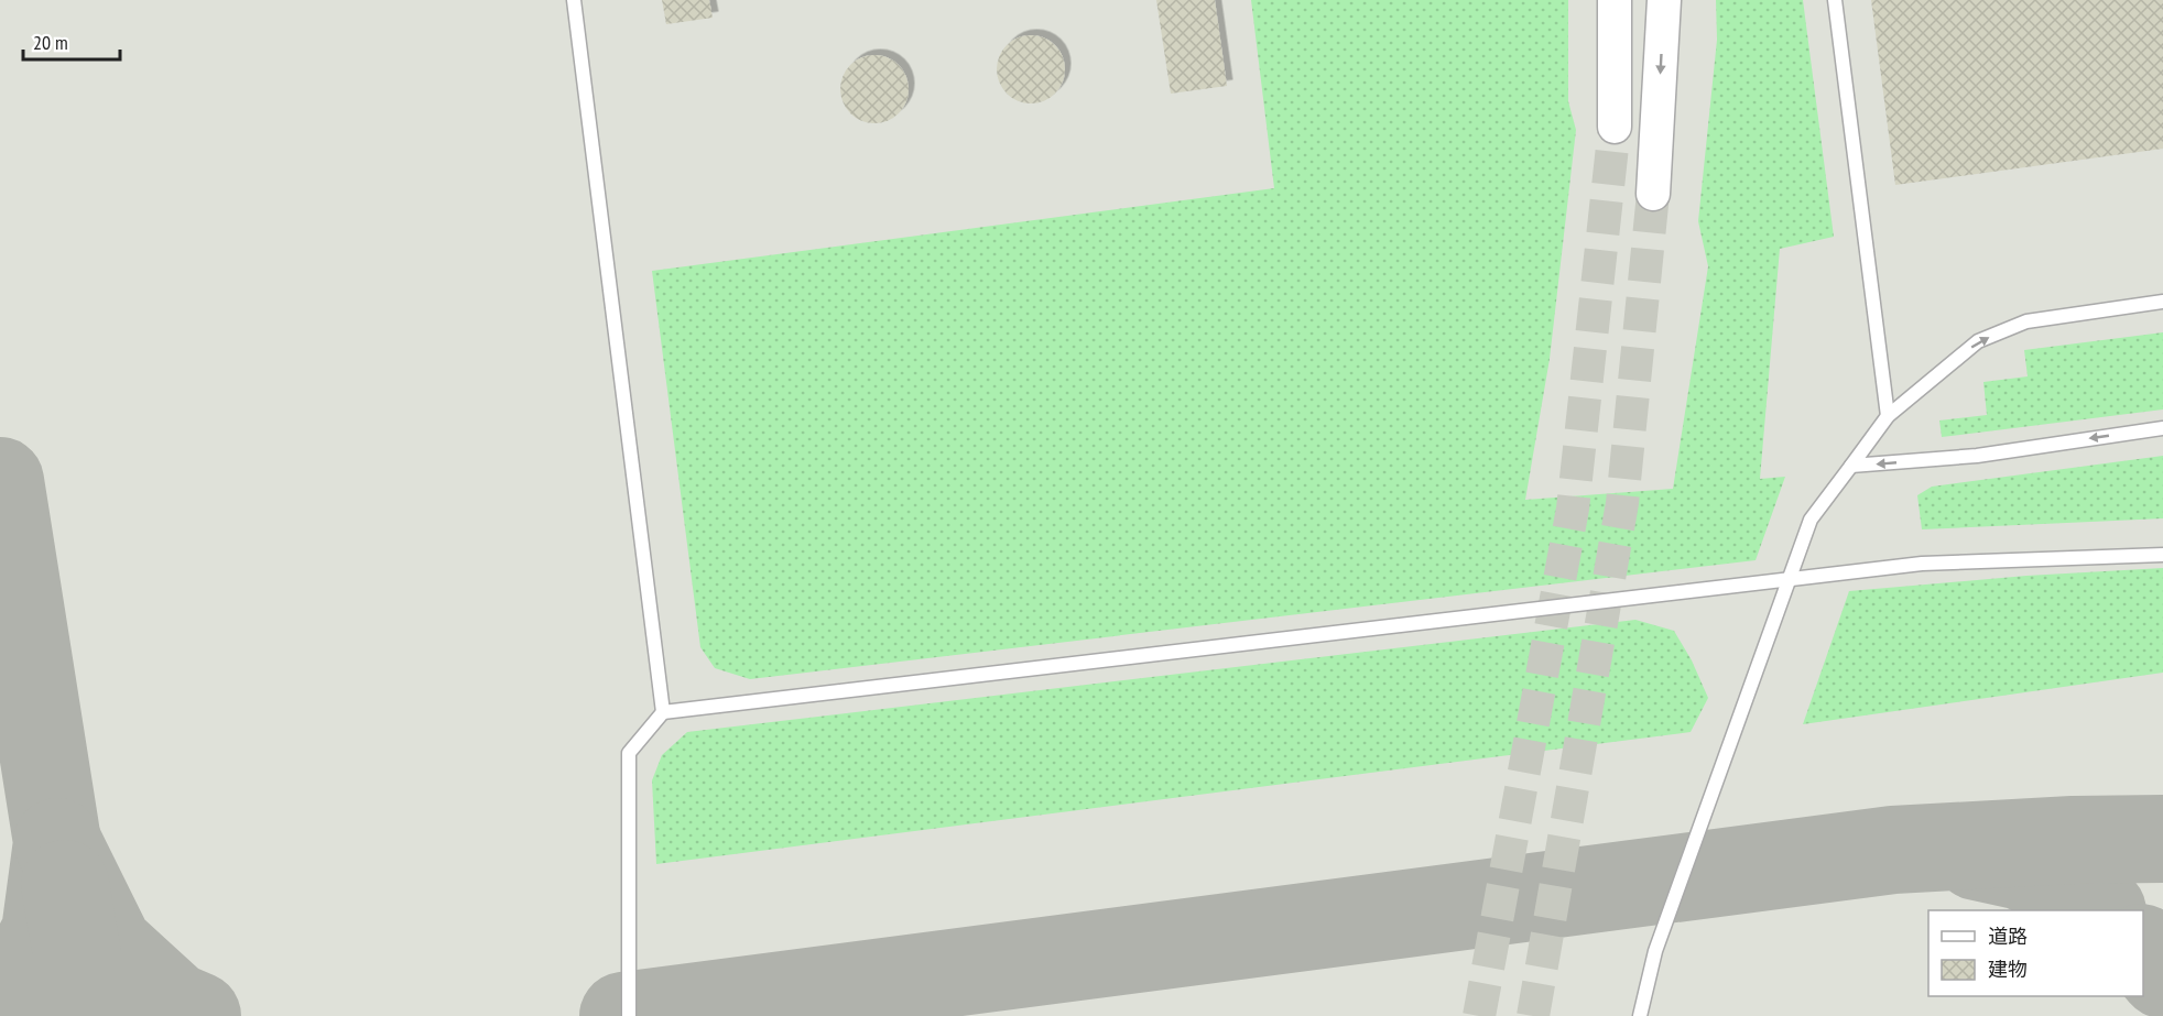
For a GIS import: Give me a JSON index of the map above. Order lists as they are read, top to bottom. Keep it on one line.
{"legend":["道路","建物"],"scale_bar":"20 m"}
